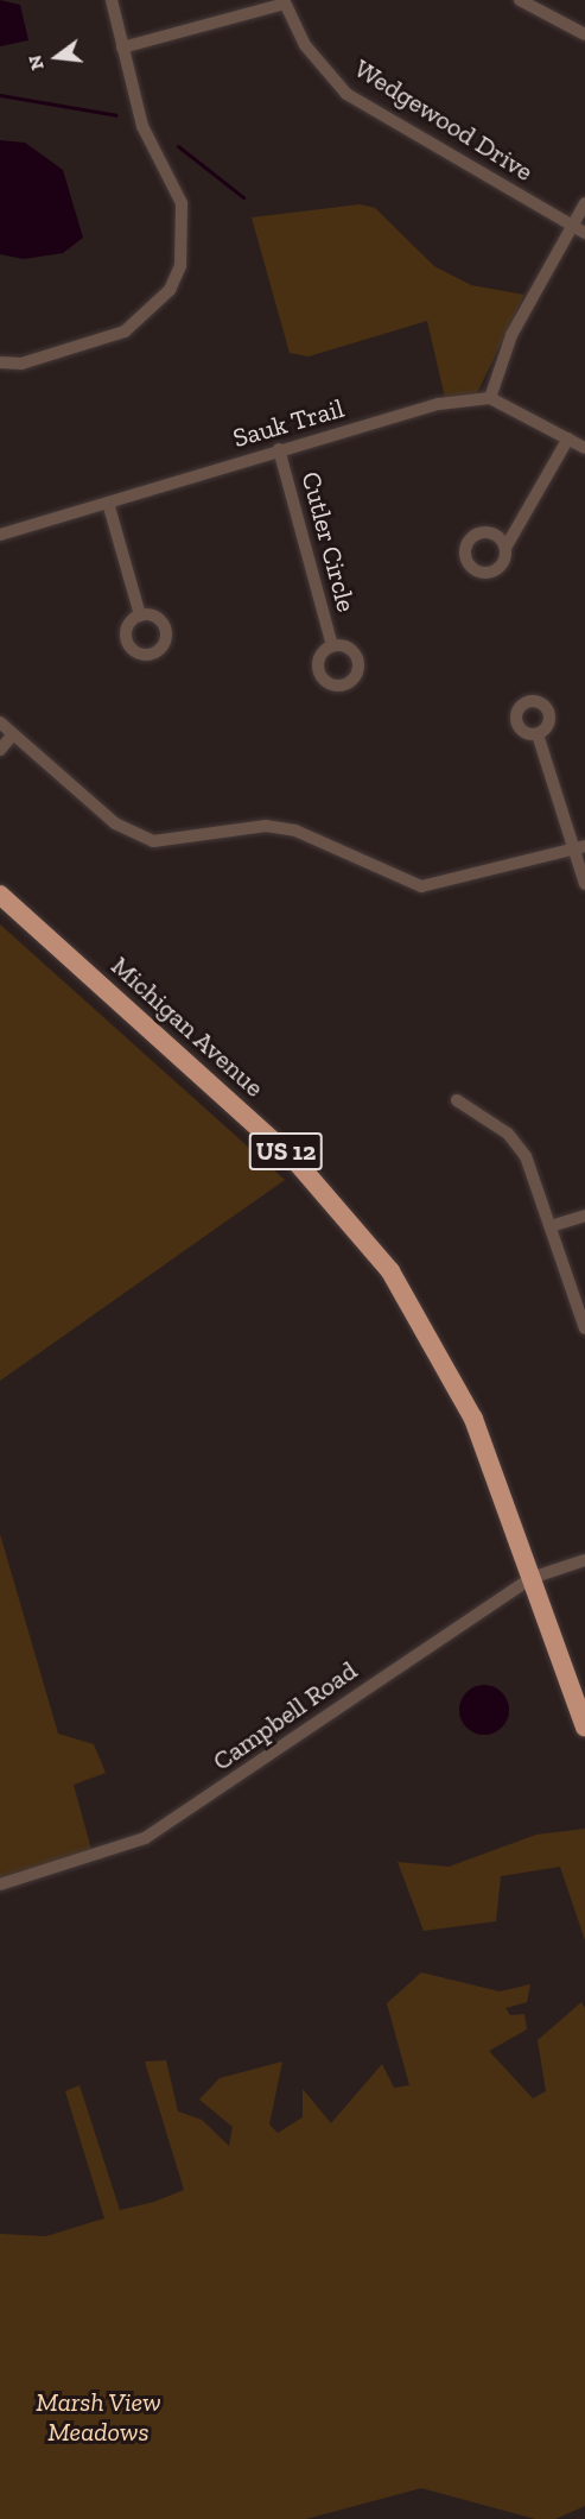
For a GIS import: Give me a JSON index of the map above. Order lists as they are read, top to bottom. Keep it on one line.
{"streets":{"highway":["Michigan Avenue","US 12"],"street":["Wedgewood Drive","Sauk Trail","Cutler Circle","Campbell Road"]},"crossings":[["Sauk Trail","Cutler Circle"],["Michigan Avenue","US 12"],["Michigan Avenue","Campbell Road"],["US 12","Campbell Road"]],"parks":["Marsh View Meadows"],"north":"left"}
